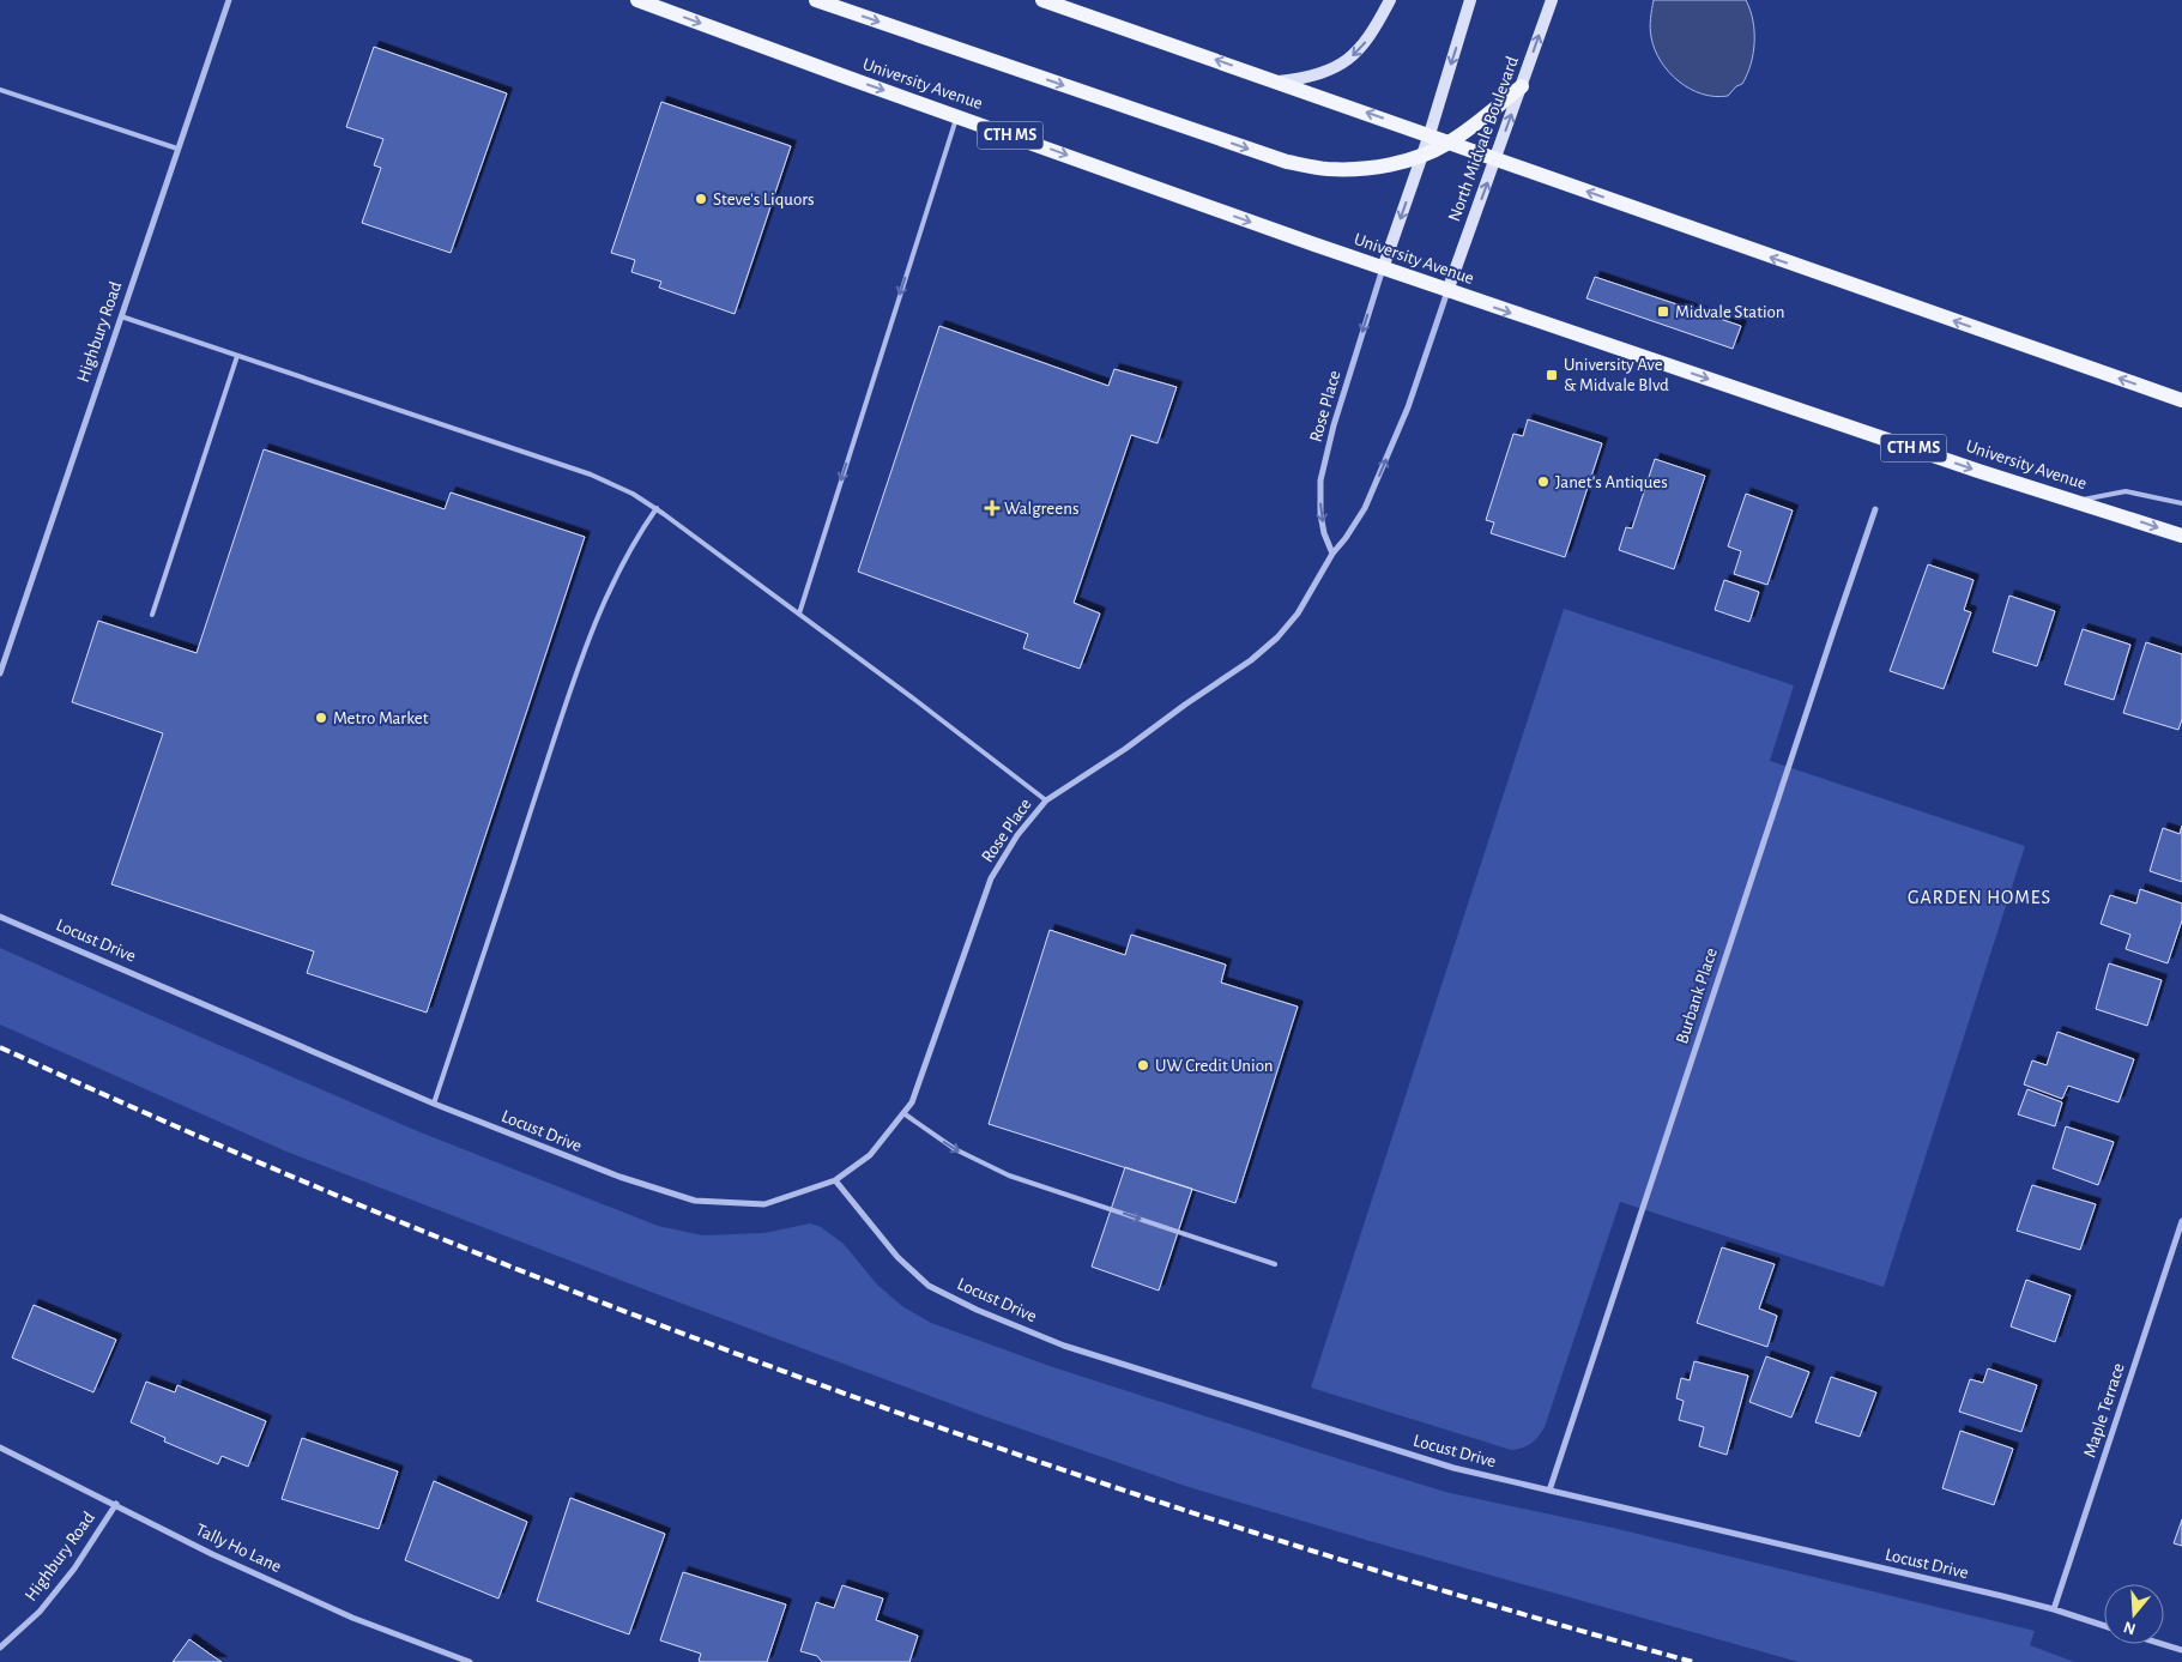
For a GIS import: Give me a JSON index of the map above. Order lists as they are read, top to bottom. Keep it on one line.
{"streets":{"main road":["University Avenue","CTH MS","North Midvale Boulevard"],"street":["Highbury Road","Rose Place","Locust Drive","Burbank Place","Maple Terrace","Tally Ho Lane"]},"crossings":[["University Avenue","North Midvale Boulevard"],["University Avenue","Rose Place"],["North Midvale Boulevard","Rose Place"],["Highbury Road","Tally Ho Lane"],["Rose Place","Locust Drive"],["Locust Drive","Burbank Place"],["Locust Drive","Maple Terrace"]],"districts":["GARDEN HOMES"],"places":{"other":["Steve's Liquors","Janet's Antiques","Metro Market","UW Credit Union"],"transit":["Midvale Station","University Ave & Midvale Blvd"],"health":["Walgreens"]},"north":"bottom"}
